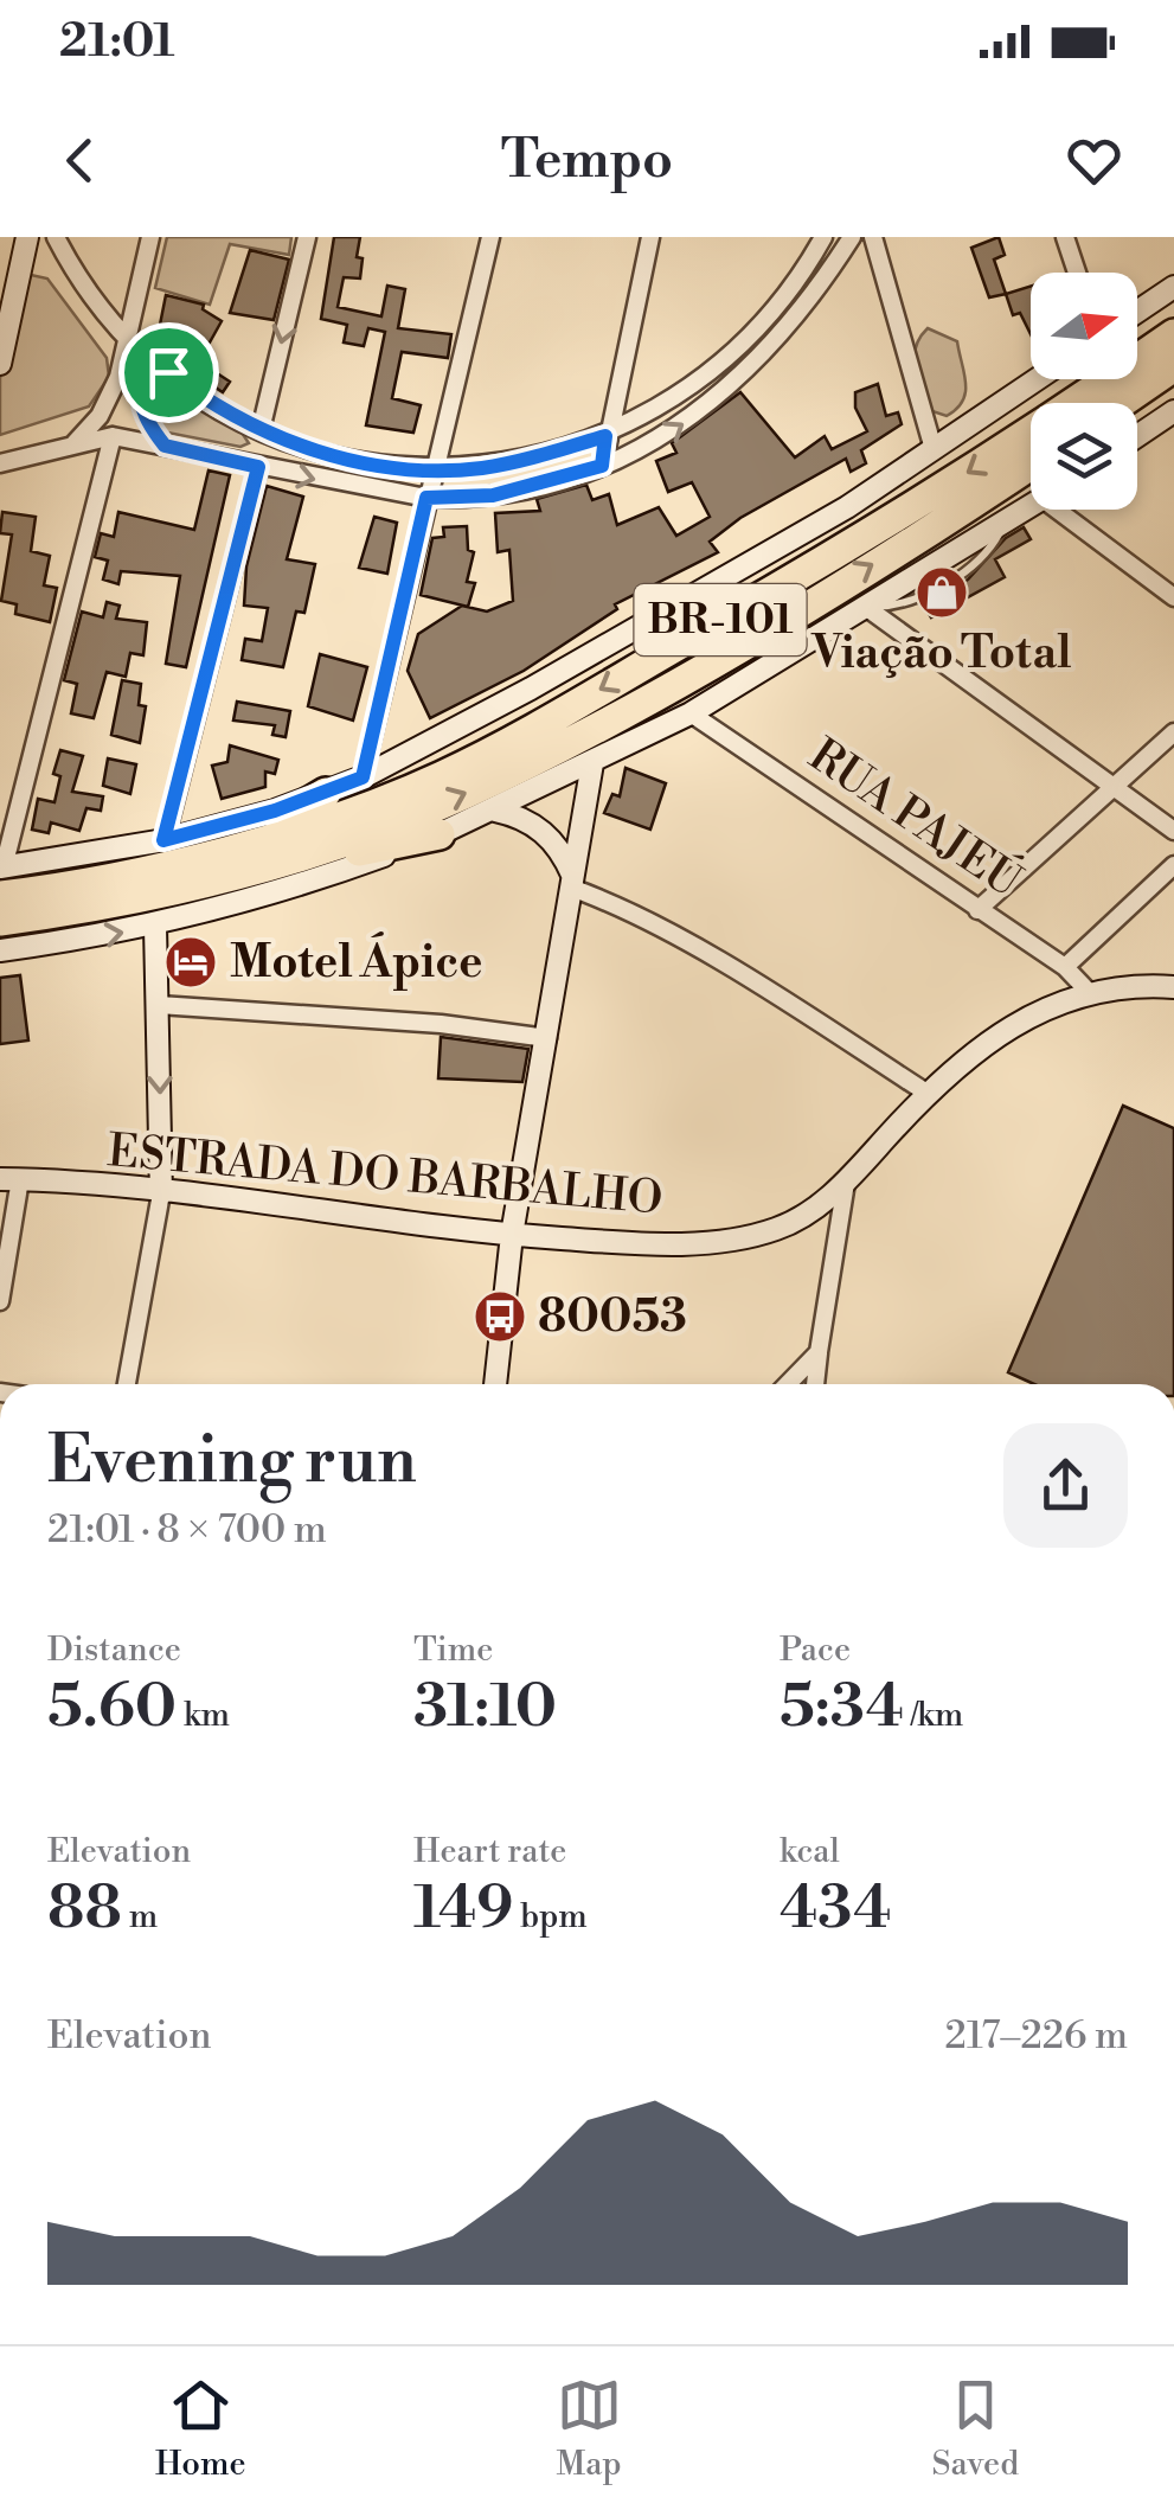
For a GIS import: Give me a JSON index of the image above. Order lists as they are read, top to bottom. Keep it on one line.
{"streets":{"highway":["BR-101"],"main road":["ESTRADA DO BARBALHO"],"street":["RUA PAJEÚ"]},"crossings":[["RUA PAJEÚ","ESTRADA DO BARBALHO"]],"places":{"shop":["Viação Total"],"hotel":["Motel Ápice"],"bus stop":["80053"]},"north":"right","page":{"status":"21:01","header":"Tempo","heading":["Evening run","21:01 · 8 × 700 m"],"stats":[["Distance","5.60 km"],["Time","31:10"],["Pace","5:34 /km"],["Elevation","88 m"],["Heart rate","149 bpm"],["kcal","434"]],"chart":["Elevation","217–226 m"],"tabs":["Home","Map","Saved"]}}
